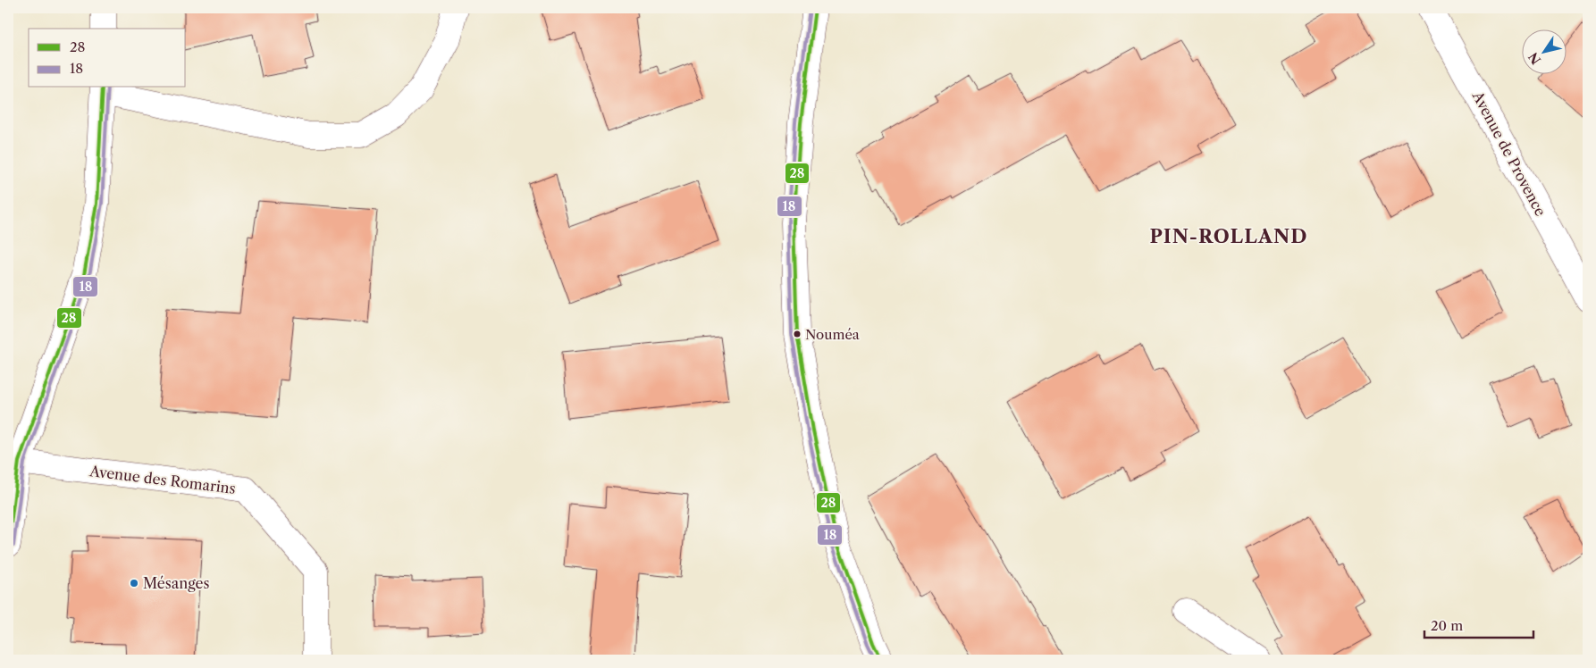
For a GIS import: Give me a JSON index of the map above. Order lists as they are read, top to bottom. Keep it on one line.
{"streets":{"street":["Avenue de Provence","Avenue des Romarins"]},"districts":["PIN-ROLLAND"],"places":["Nouméa","Mésanges"],"lines":["transit line 28","transit line 18"],"legend":["28","18"],"scale_bar":"20 m","north":"bottom left"}
